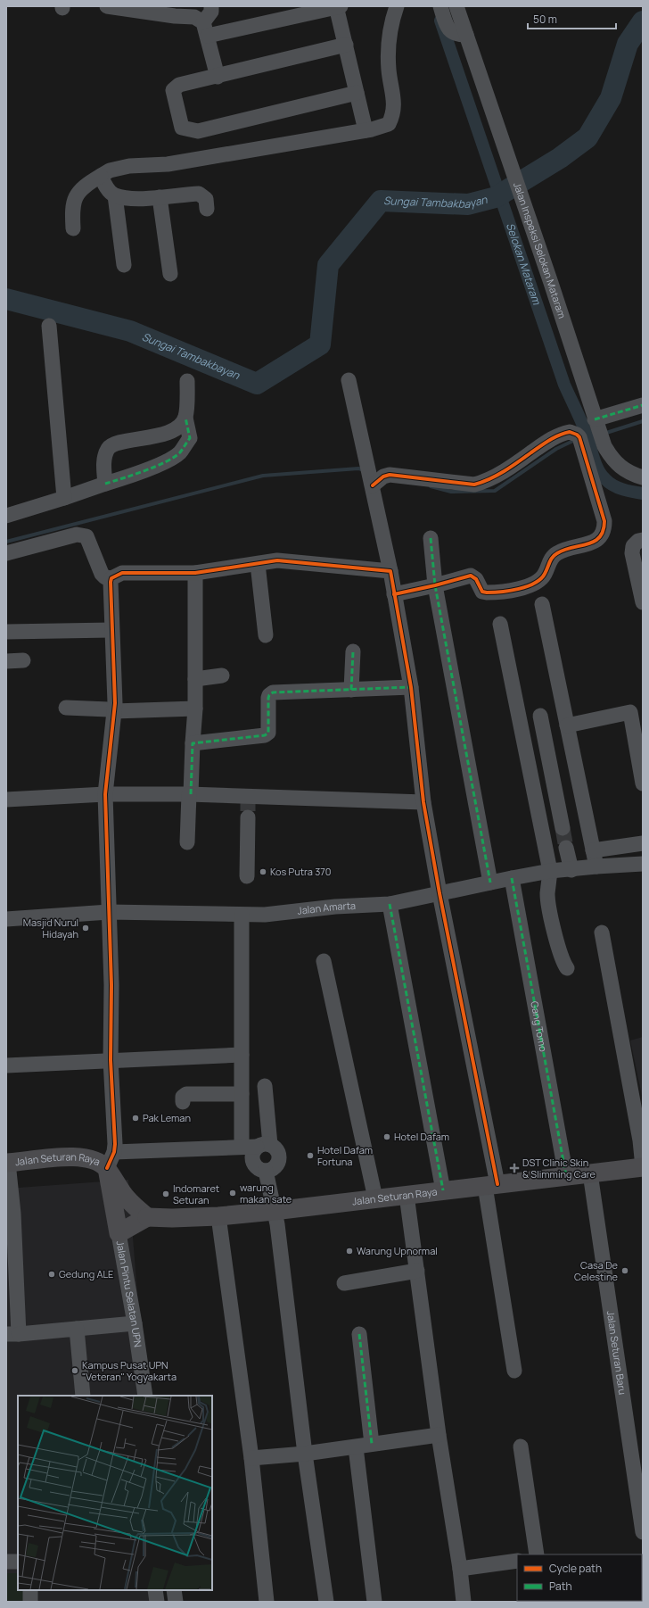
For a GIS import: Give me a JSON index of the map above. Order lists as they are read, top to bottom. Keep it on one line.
{"streets":{"main road":["Jalan Seturan Raya"],"street":["Jalan Inspeksi Selokan Mataram","Jalan Amarta","Gang Tomo","Jalan Pintu Selatan UPN","Jalan Seturan Baru"]},"crossings":[["Jalan Amarta","Gang Tomo"],["Gang Tomo","Jalan Seturan Raya"],["Jalan Seturan Raya","Jalan Pintu Selatan UPN"],["Jalan Seturan Raya","Jalan Seturan Baru"]],"water":["Sungai Tambakbayan","Selokan Mataram"],"places":{"other":["Kos Putra 370","Masjid Nurul Hidayah","Pak Leman","Hotel Dafam","Hotel Dafam Fortuna","warung makan sate","Indomaret Seturan","Warung Upnormal","Casa De Celestine","Gedung ALE","Kampus Pusat UPN \"Veteran\" Yogyakarta"],"health":["DST Clinic Skin & Slimming Care"]},"legend":["Cycle path","Path"],"scale_bar":"50 m"}
